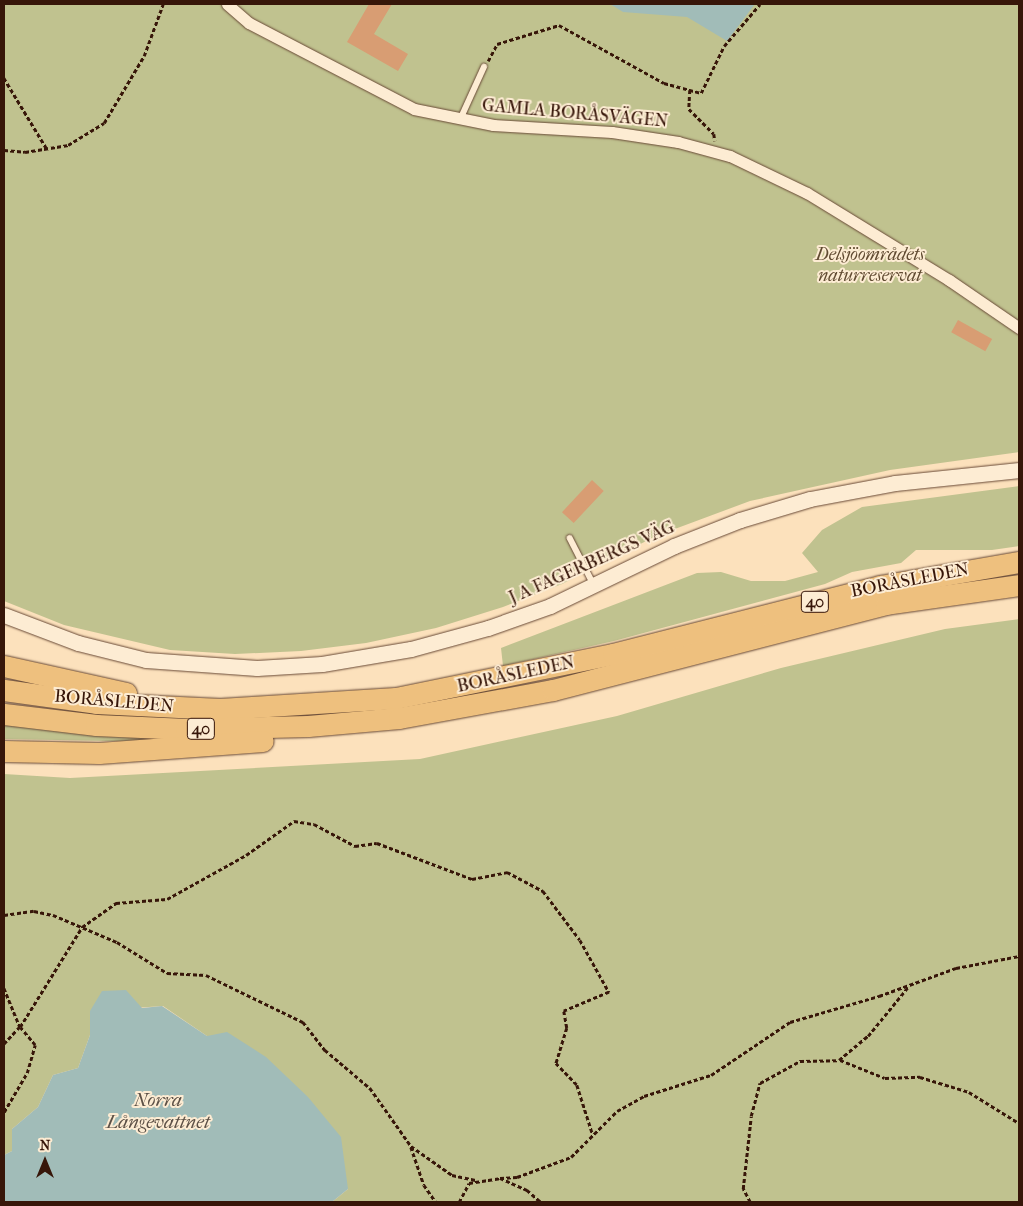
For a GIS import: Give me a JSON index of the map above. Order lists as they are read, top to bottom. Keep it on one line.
{"streets":{"highway":["BORÅSLEDEN","40"],"street":["GAMLA BORÅSVÄGEN","J A FAGERBERGS VÄG"]},"water":["Norra Långevattnet"],"parks":["Delsjöområdets naturreservat"],"north":"top"}
